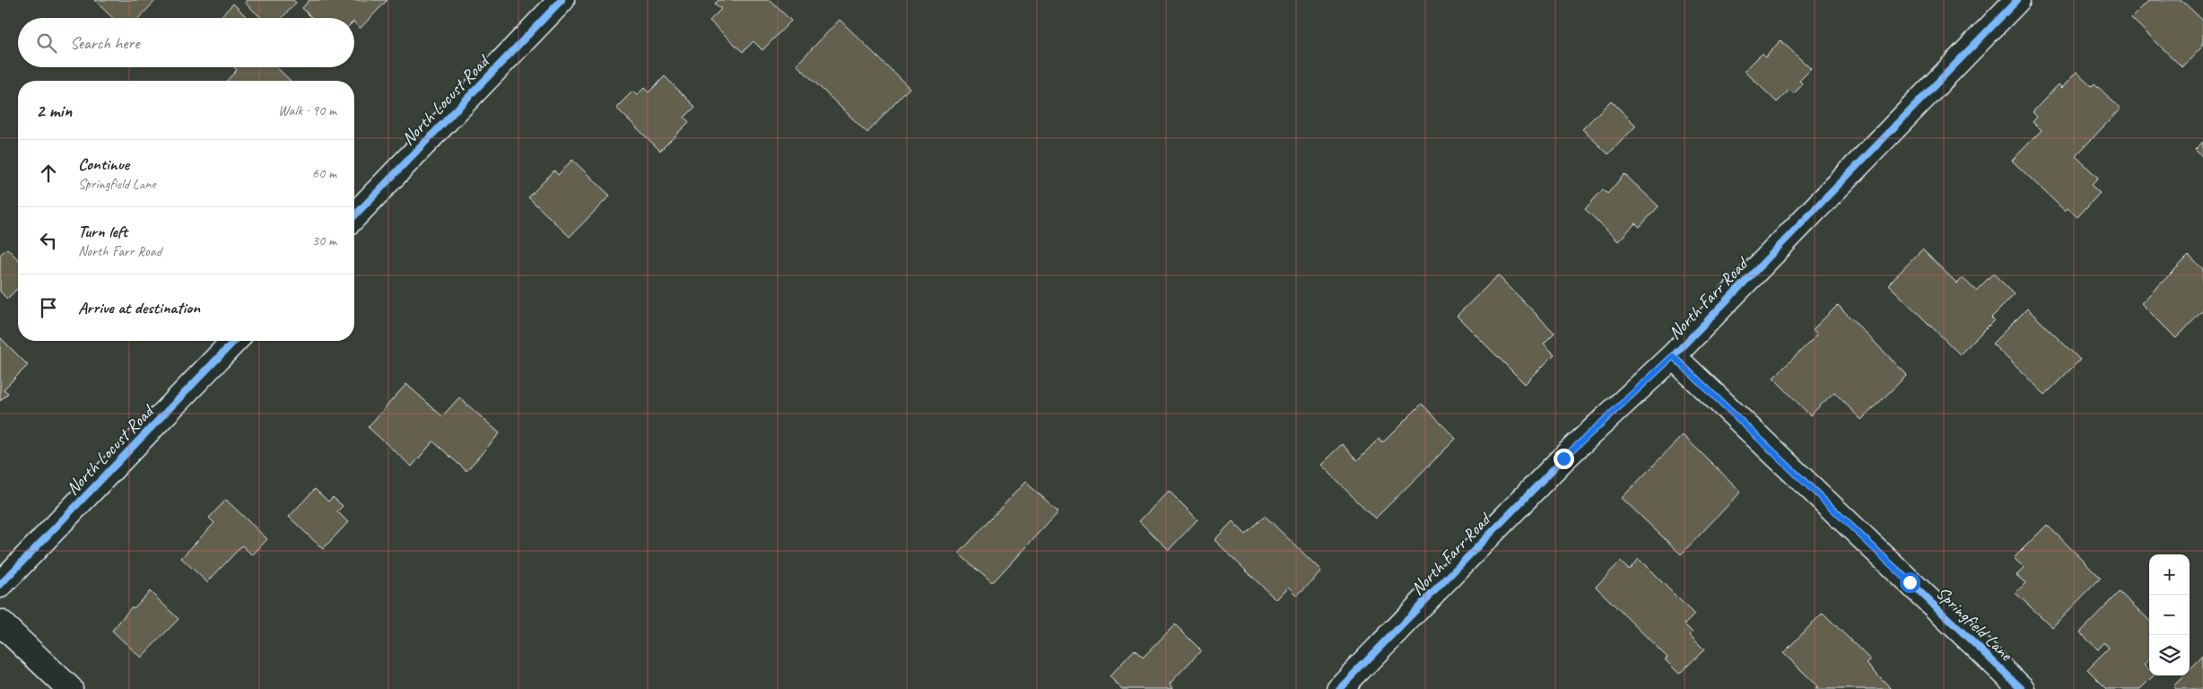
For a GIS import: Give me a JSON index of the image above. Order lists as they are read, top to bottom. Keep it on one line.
{"streets":{"street":["North Locust Road","North Farr Road","Springfield Lane"]},"crossings":[["North Farr Road","Springfield Lane"]],"page":{"search":"Search here","heading":["2 min","Walk · 90 m"],"list":[["Continue","Springfield Lane","60 m"],["Turn left","North Farr Road","30 m"],"Arrive at destination"],"map_buttons":["+","−"]}}
